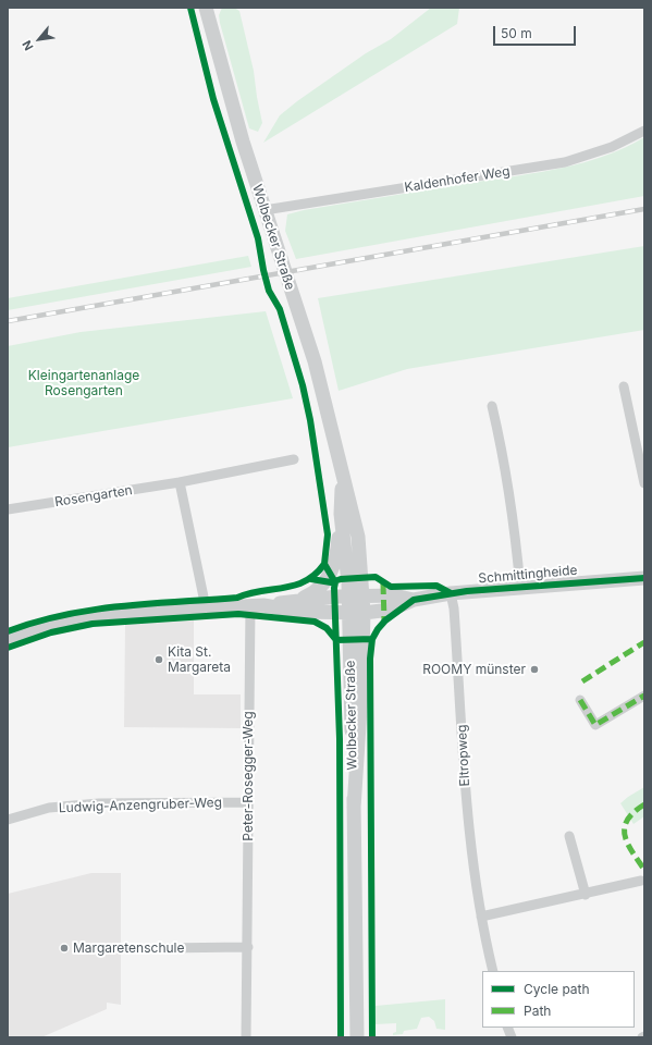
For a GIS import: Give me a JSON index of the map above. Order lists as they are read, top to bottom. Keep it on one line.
{"streets":{"main road":["Wolbecker Straße","Schmittingheide"],"street":["Kaldenhofer Weg","Rosengarten","Eltropweg","Peter-Rosegger-Weg","Ludwig-Anzengruber-Weg"]},"crossings":[["Kaldenhofer Weg","Wolbecker Straße"],["Wolbecker Straße","Schmittingheide"],["Schmittingheide","Eltropweg"],["Peter-Rosegger-Weg","Ludwig-Anzengruber-Weg"]],"parks":["Kleingartenanlage Rosengarten"],"places":["Kita St. Margareta","ROOMY münster","Margaretenschule"],"legend":["Cycle path","Path"],"scale_bar":"50 m","north":"bottom left"}
